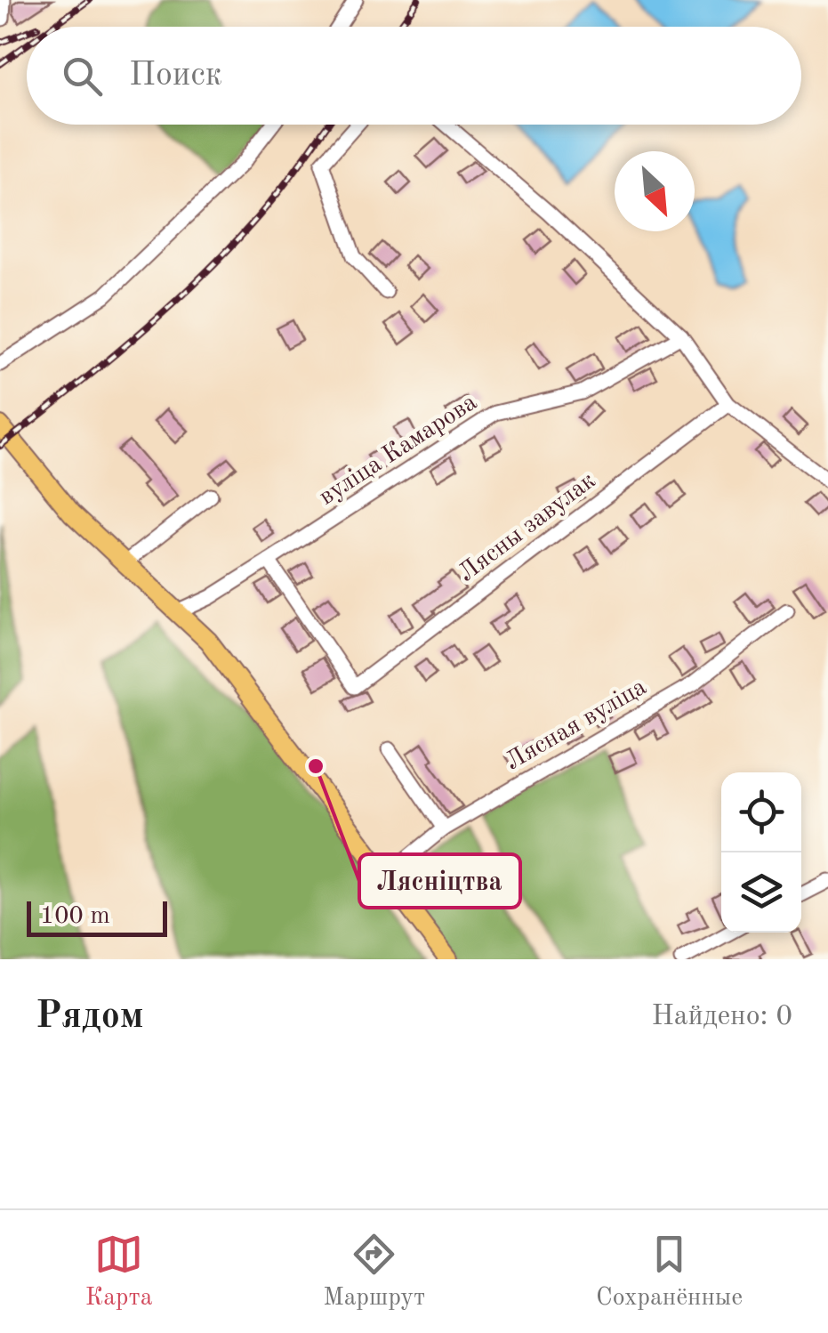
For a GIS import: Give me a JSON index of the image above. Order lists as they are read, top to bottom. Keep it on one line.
{"streets":{"street":["вуліца Камарова","Лясны завулак","Лясная вуліца"]},"crossings":[["вуліца Камарова","Лясны завулак"]],"places":["Лясніцтва"],"scale_bar":"100 m","north":"bottom right","page":{"search":"Поиск","scale":"100 m","heading":["Рядом","Найдено: 0"],"nav":["Карта","Маршрут","Сохранённые"]}}
